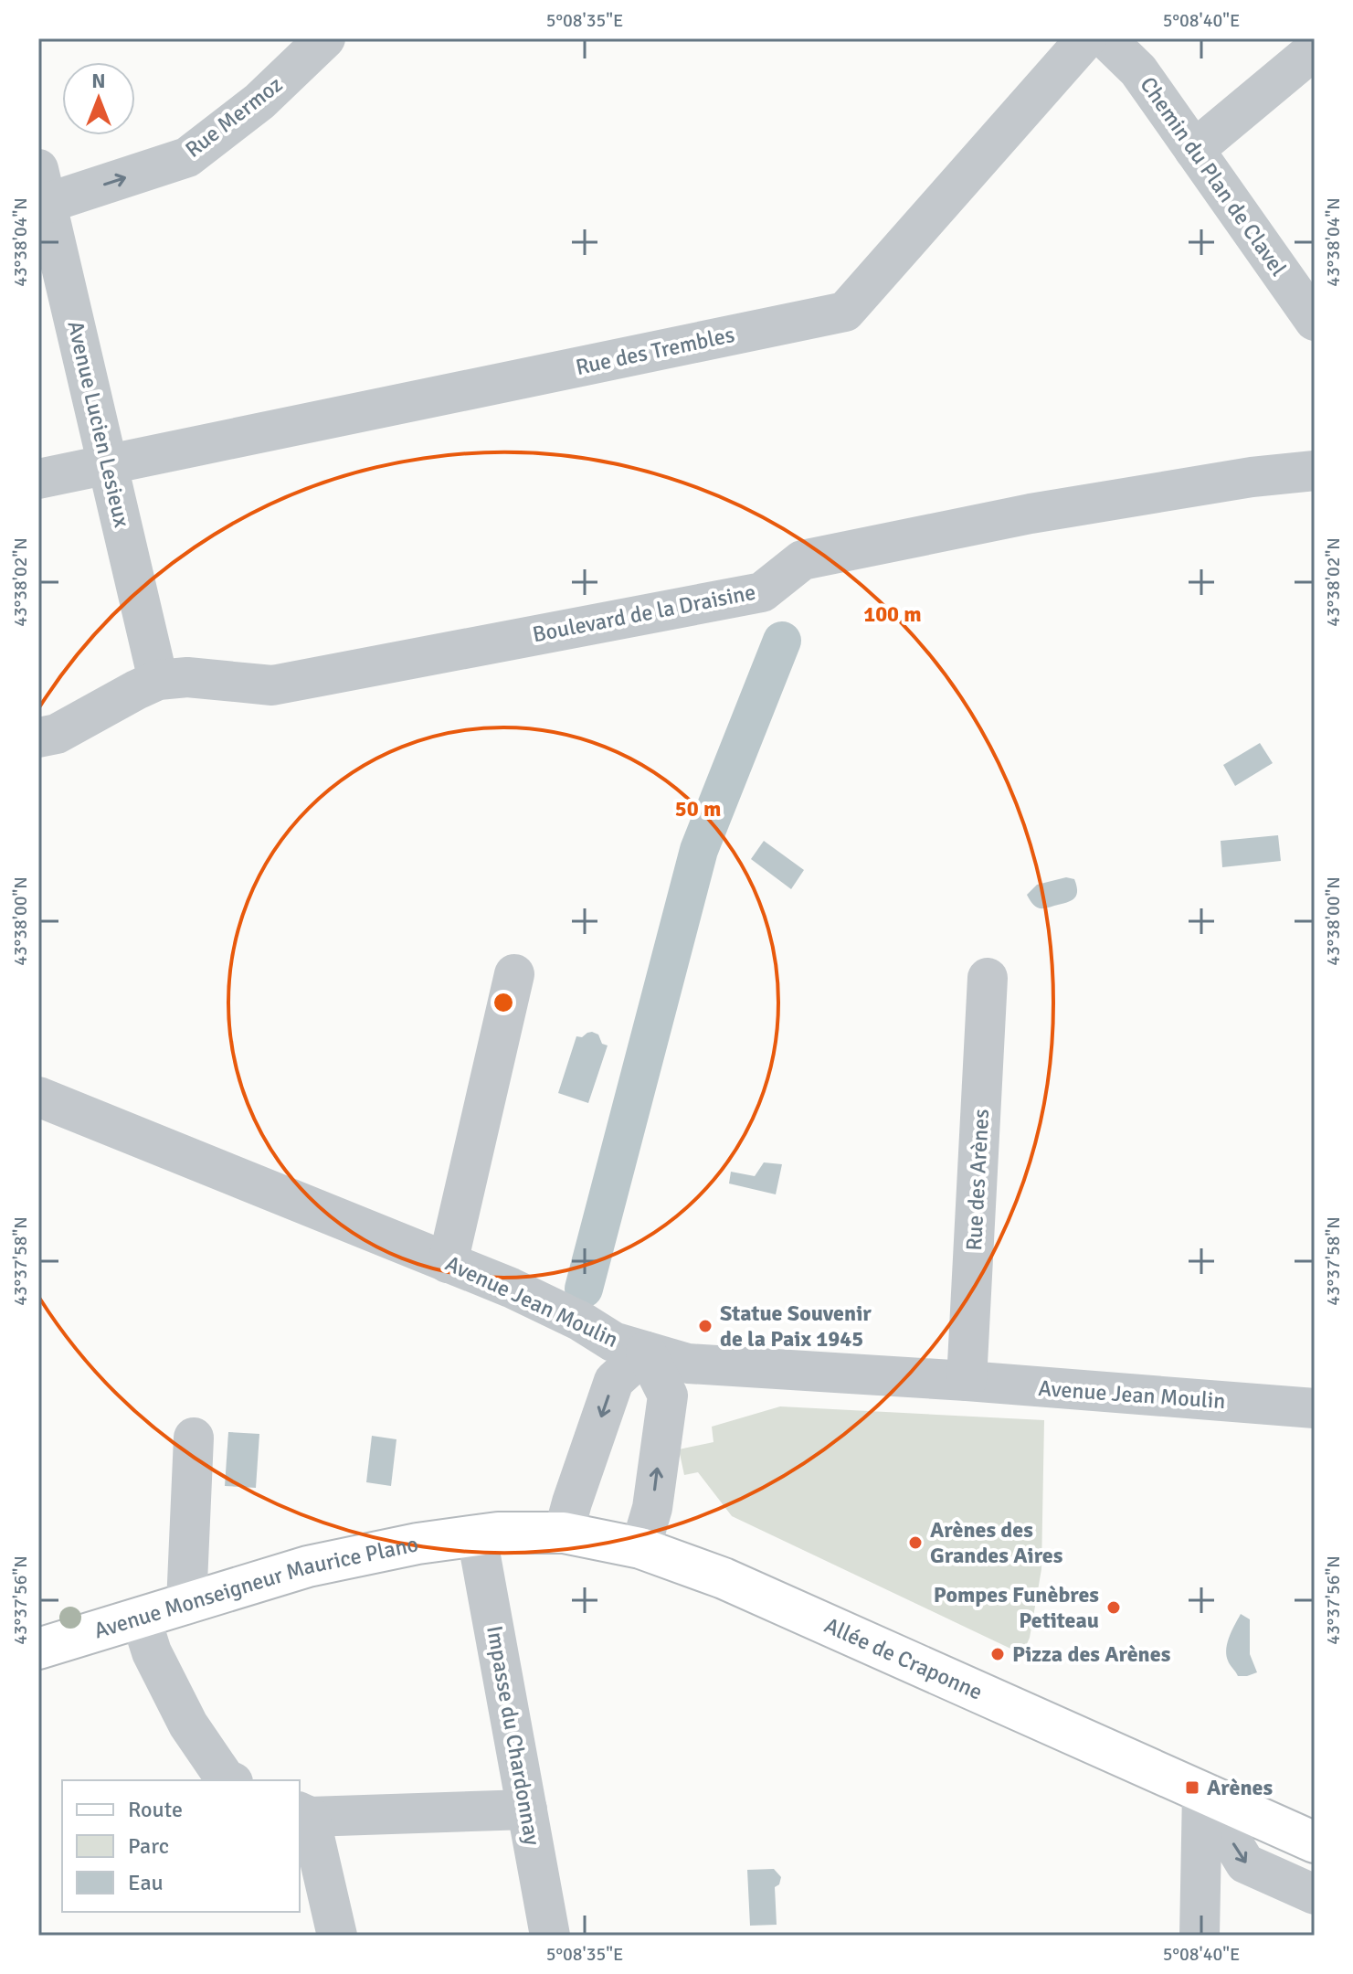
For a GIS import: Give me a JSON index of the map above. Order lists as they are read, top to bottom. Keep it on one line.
{"streets":{"main road":["Avenue Monseigneur Maurice Plano","Allée de Craponne"],"street":["Rue Mermoz","Chemin du Plan de Clavel","Rue des Trembles","Avenue Lucien Lesieux","Boulevard de la Draisine","Rue des Arènes","Avenue Jean Moulin","Impasse du Chardonnay"]},"crossings":[["Rue Mermoz","Avenue Lucien Lesieux"],["Rue des Trembles","Avenue Lucien Lesieux"],["Avenue Lucien Lesieux","Boulevard de la Draisine"],["Rue des Arènes","Avenue Jean Moulin"],["Avenue Monseigneur Maurice Plano","Allée de Craponne"],["Avenue Monseigneur Maurice Plano","Impasse du Chardonnay"],["Allée de Craponne","Impasse du Chardonnay"]],"one_way":["Rue Mermoz"],"places":{"other":["Statue Souvenir de la Paix 1945","Arènes des Grandes Aires","Pompes Funèbres Petiteau","Pizza des Arènes"],"transit":["Arènes"]},"legend":["Route","Parc","Eau"],"north":"top","coordinates":["5°08'35\"E","5°08'40\"E","43°38'04\"N","43°38'02\"N","43°38'00\"N","43°37'58\"N","43°37'56\"N"],"rings":["100 m","50 m"]}
